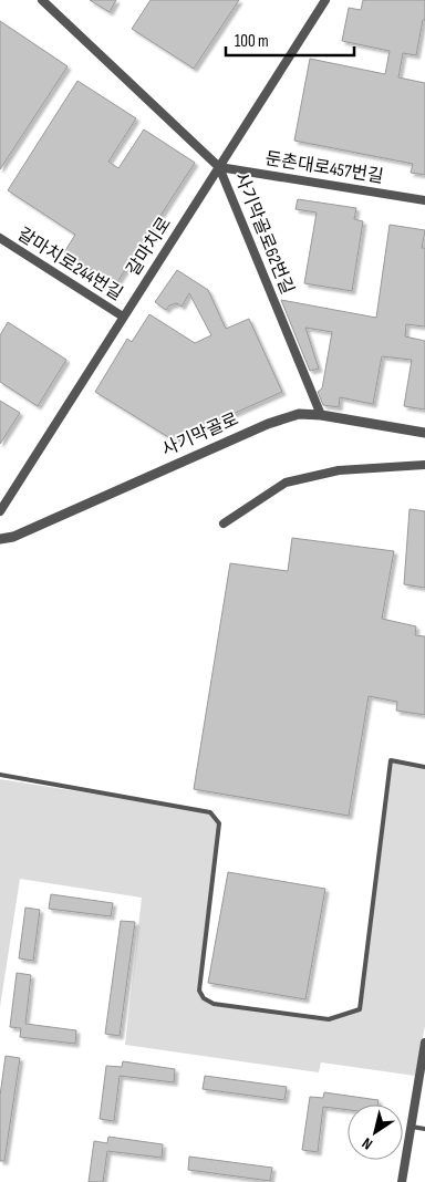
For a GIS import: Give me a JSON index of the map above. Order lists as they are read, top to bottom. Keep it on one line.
{"streets":{"street":["둔촌대로457번길","사기막골로62번길","갈마치로","갈마치로244번길","사기막골로"]},"crossings":[["둔촌대로457번길","사기막골로62번길"],["둔촌대로457번길","갈마치로"],["사기막골로62번길","갈마치로"],["사기막골로62번길","사기막골로"],["갈마치로","갈마치로244번길"]],"scale_bar":"100 m","north":"bottom left"}
